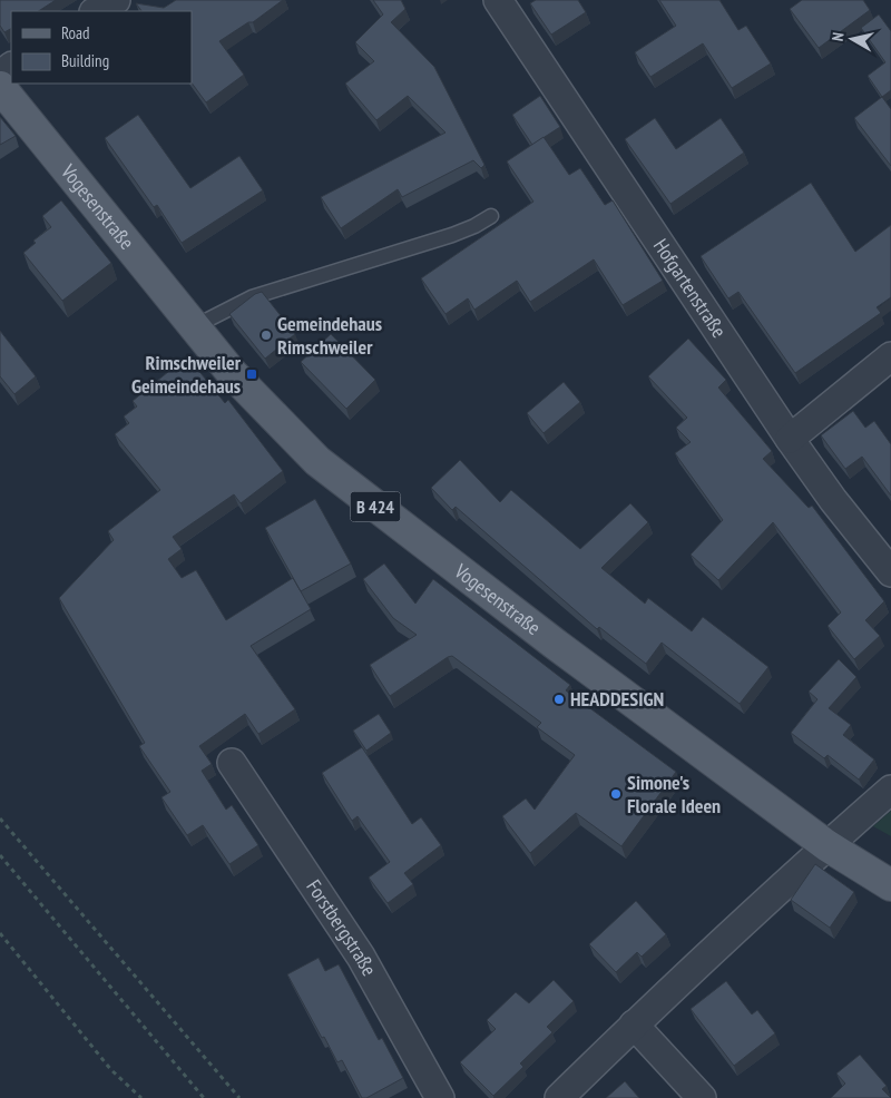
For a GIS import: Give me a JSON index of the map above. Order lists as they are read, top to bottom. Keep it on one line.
{"streets":{"main road":["Vogesenstraße","B 424"],"street":["Hofgartenstraße","Forstbergstraße"]},"crossings":[["Vogesenstraße","B 424"]],"places":{"other":["Gemeindehaus Rimschweiler","HEADDESIGN","Simone's Florale Ideen"],"transit":["Rimschweiler Geimeindehaus"]},"legend":["Road","Building"],"north":"left"}
